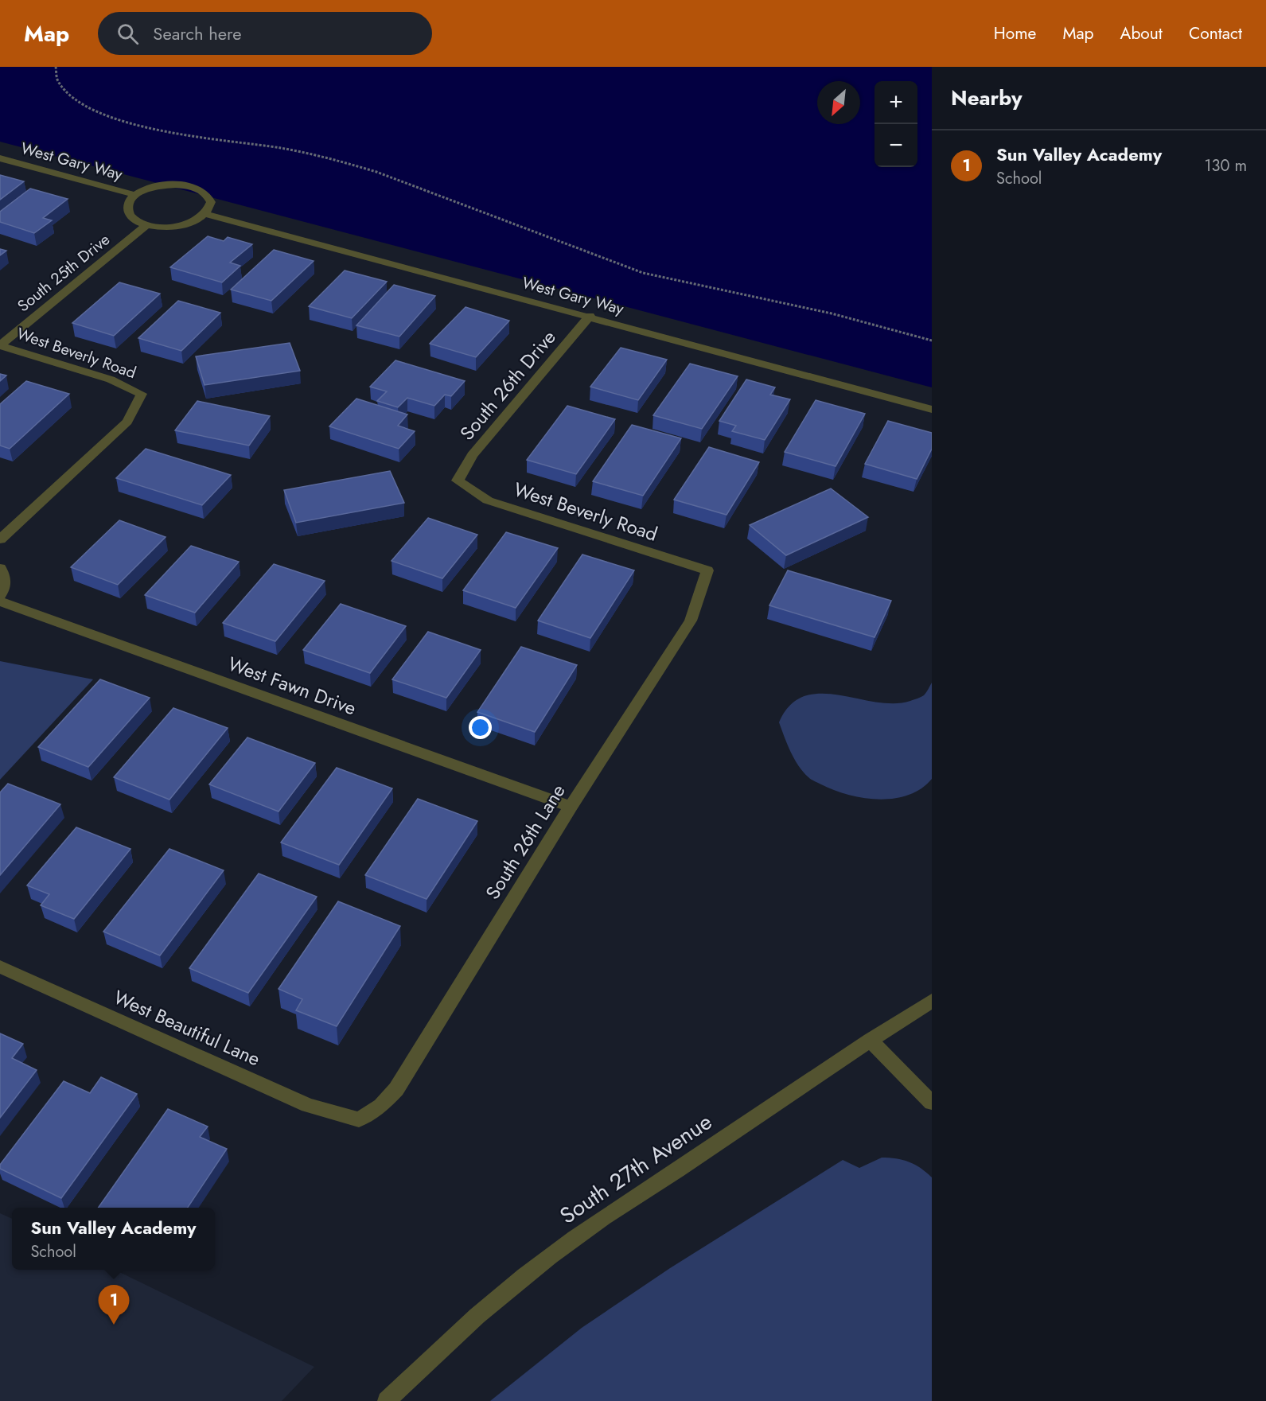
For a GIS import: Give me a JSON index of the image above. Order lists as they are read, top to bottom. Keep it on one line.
{"streets":{"street":["West Gary Way","South 25th Drive","West Beverly Road","South 26th Drive","West Fawn Drive","South 26th Lane","West Beautiful Lane","South 27th Avenue"]},"crossings":[["West Gary Way","South 26th Drive"],["South 25th Drive","West Beverly Road"],["West Beverly Road","South 26th Drive"],["West Beverly Road","South 26th Lane"],["West Fawn Drive","South 26th Lane"],["South 26th Lane","West Beautiful Lane"]],"north":"bottom left","page":{"header":"Map","search":"Search here","nav":["Home","Map","About","Contact"],"heading":"Nearby","map_buttons":["+","−"],"list":[{"mark":"1","name":"Sun Valley Academy","note":"School","value":"130 m"}],"popup":["Sun Valley Academy","School"],"pins":"1"}}
